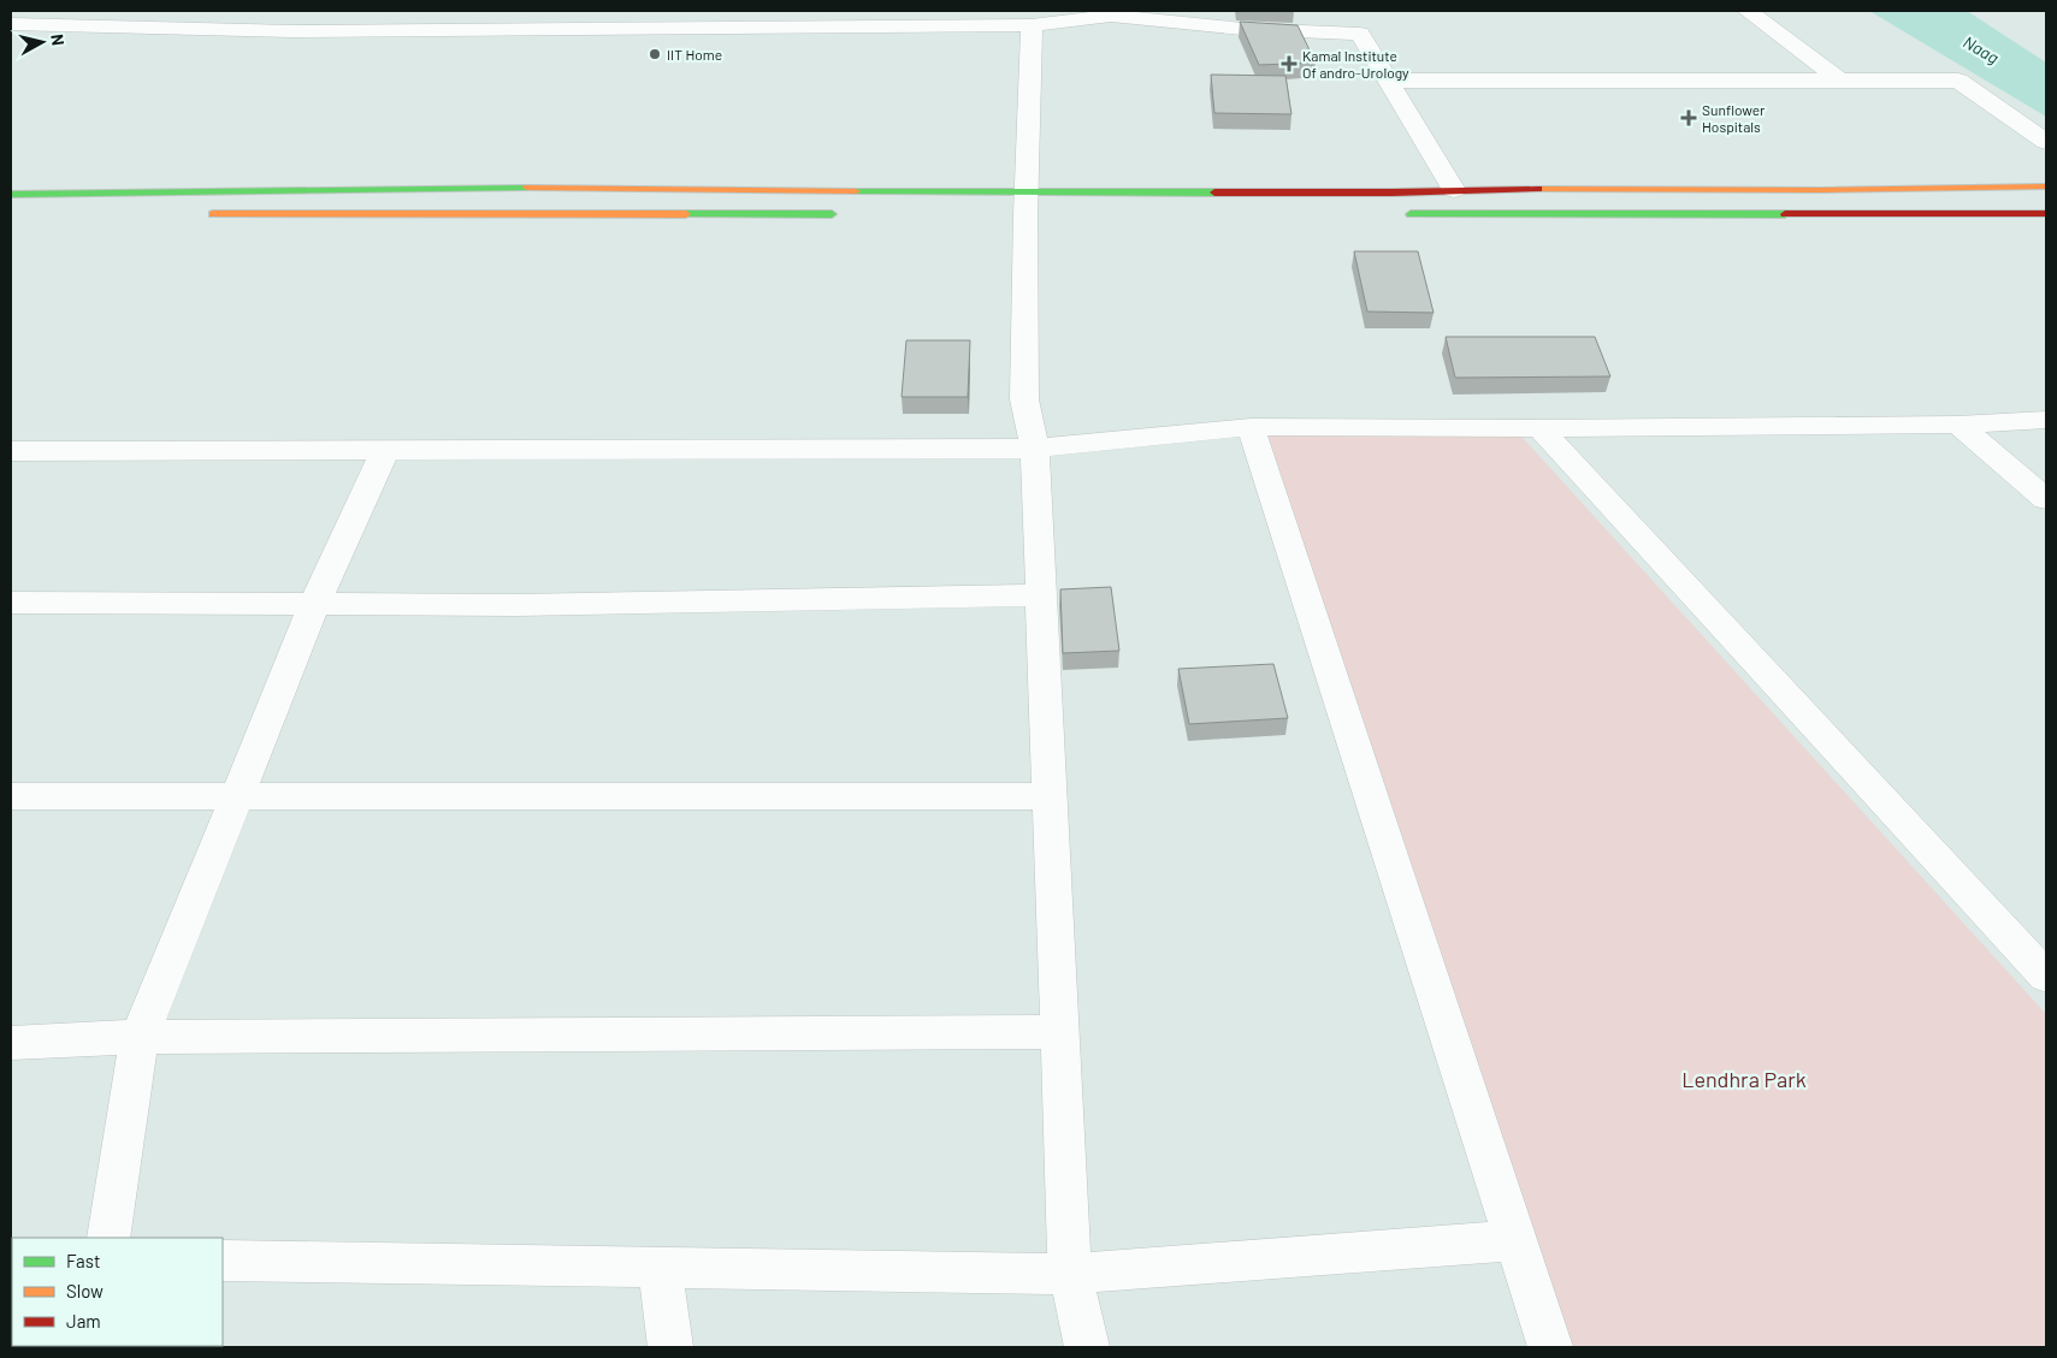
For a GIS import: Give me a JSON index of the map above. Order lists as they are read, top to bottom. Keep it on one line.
{"water":["Naag"],"parks":["Lendhra Park"],"places":{"other":["IIT Home"],"health":["Kamal Institute Of andro-Urology","Sunflower Hospitals"]},"legend":["Fast","Slow","Jam"],"north":"right"}
